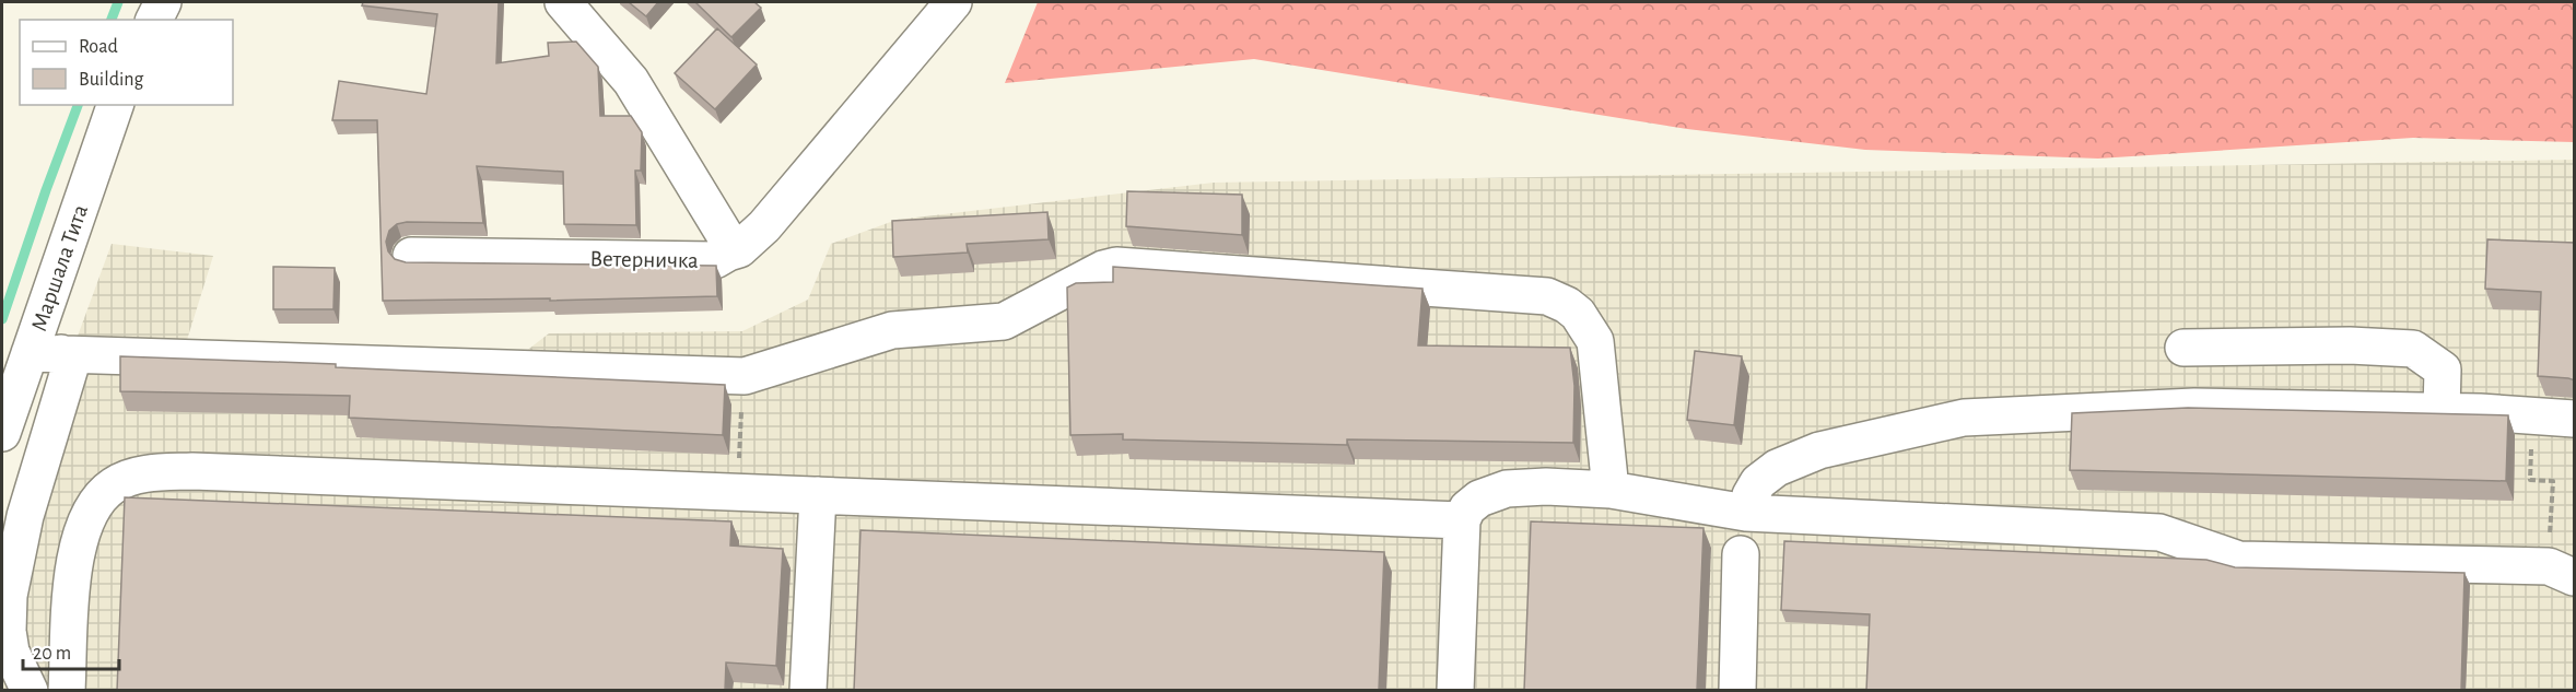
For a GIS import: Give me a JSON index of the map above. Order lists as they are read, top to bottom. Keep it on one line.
{"streets":{"street":["Ветерничка","Маршала Тита"]},"legend":["Road","Building"],"scale_bar":"20 m"}
